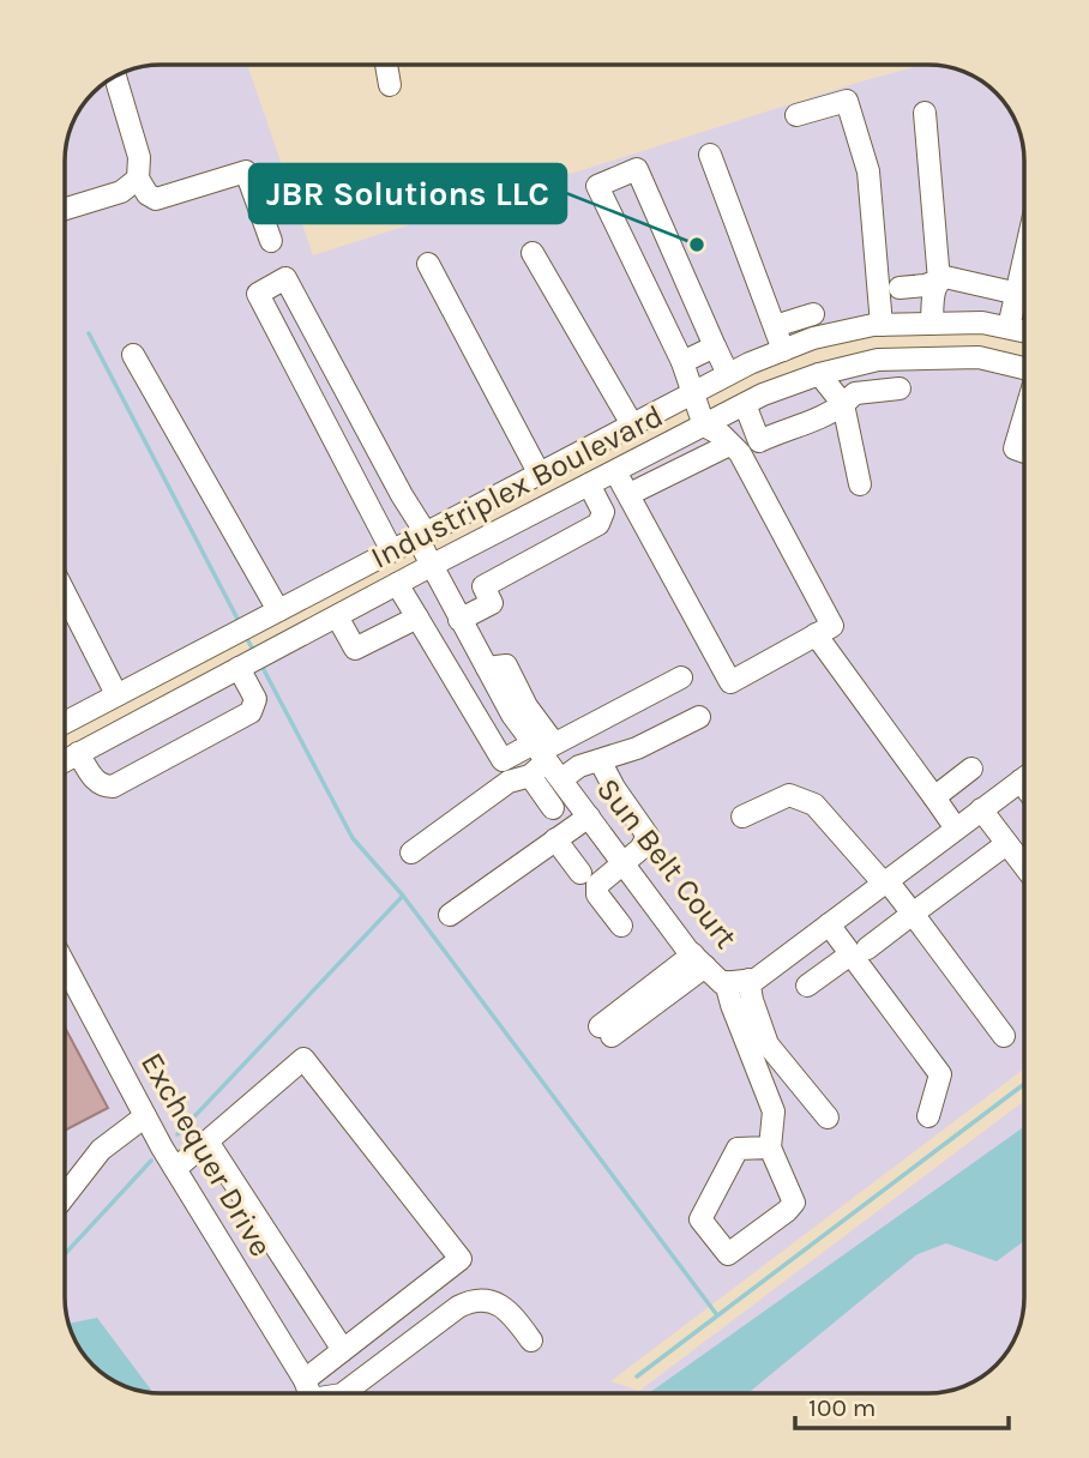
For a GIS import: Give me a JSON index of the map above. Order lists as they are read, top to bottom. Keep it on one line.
{"streets":{"street":["Industriplex Boulevard","Sun Belt Court","Exchequer Drive"]},"crossings":[["Industriplex Boulevard","Sun Belt Court"]],"places":["JBR Solutions LLC"],"scale_bar":"100 m"}
